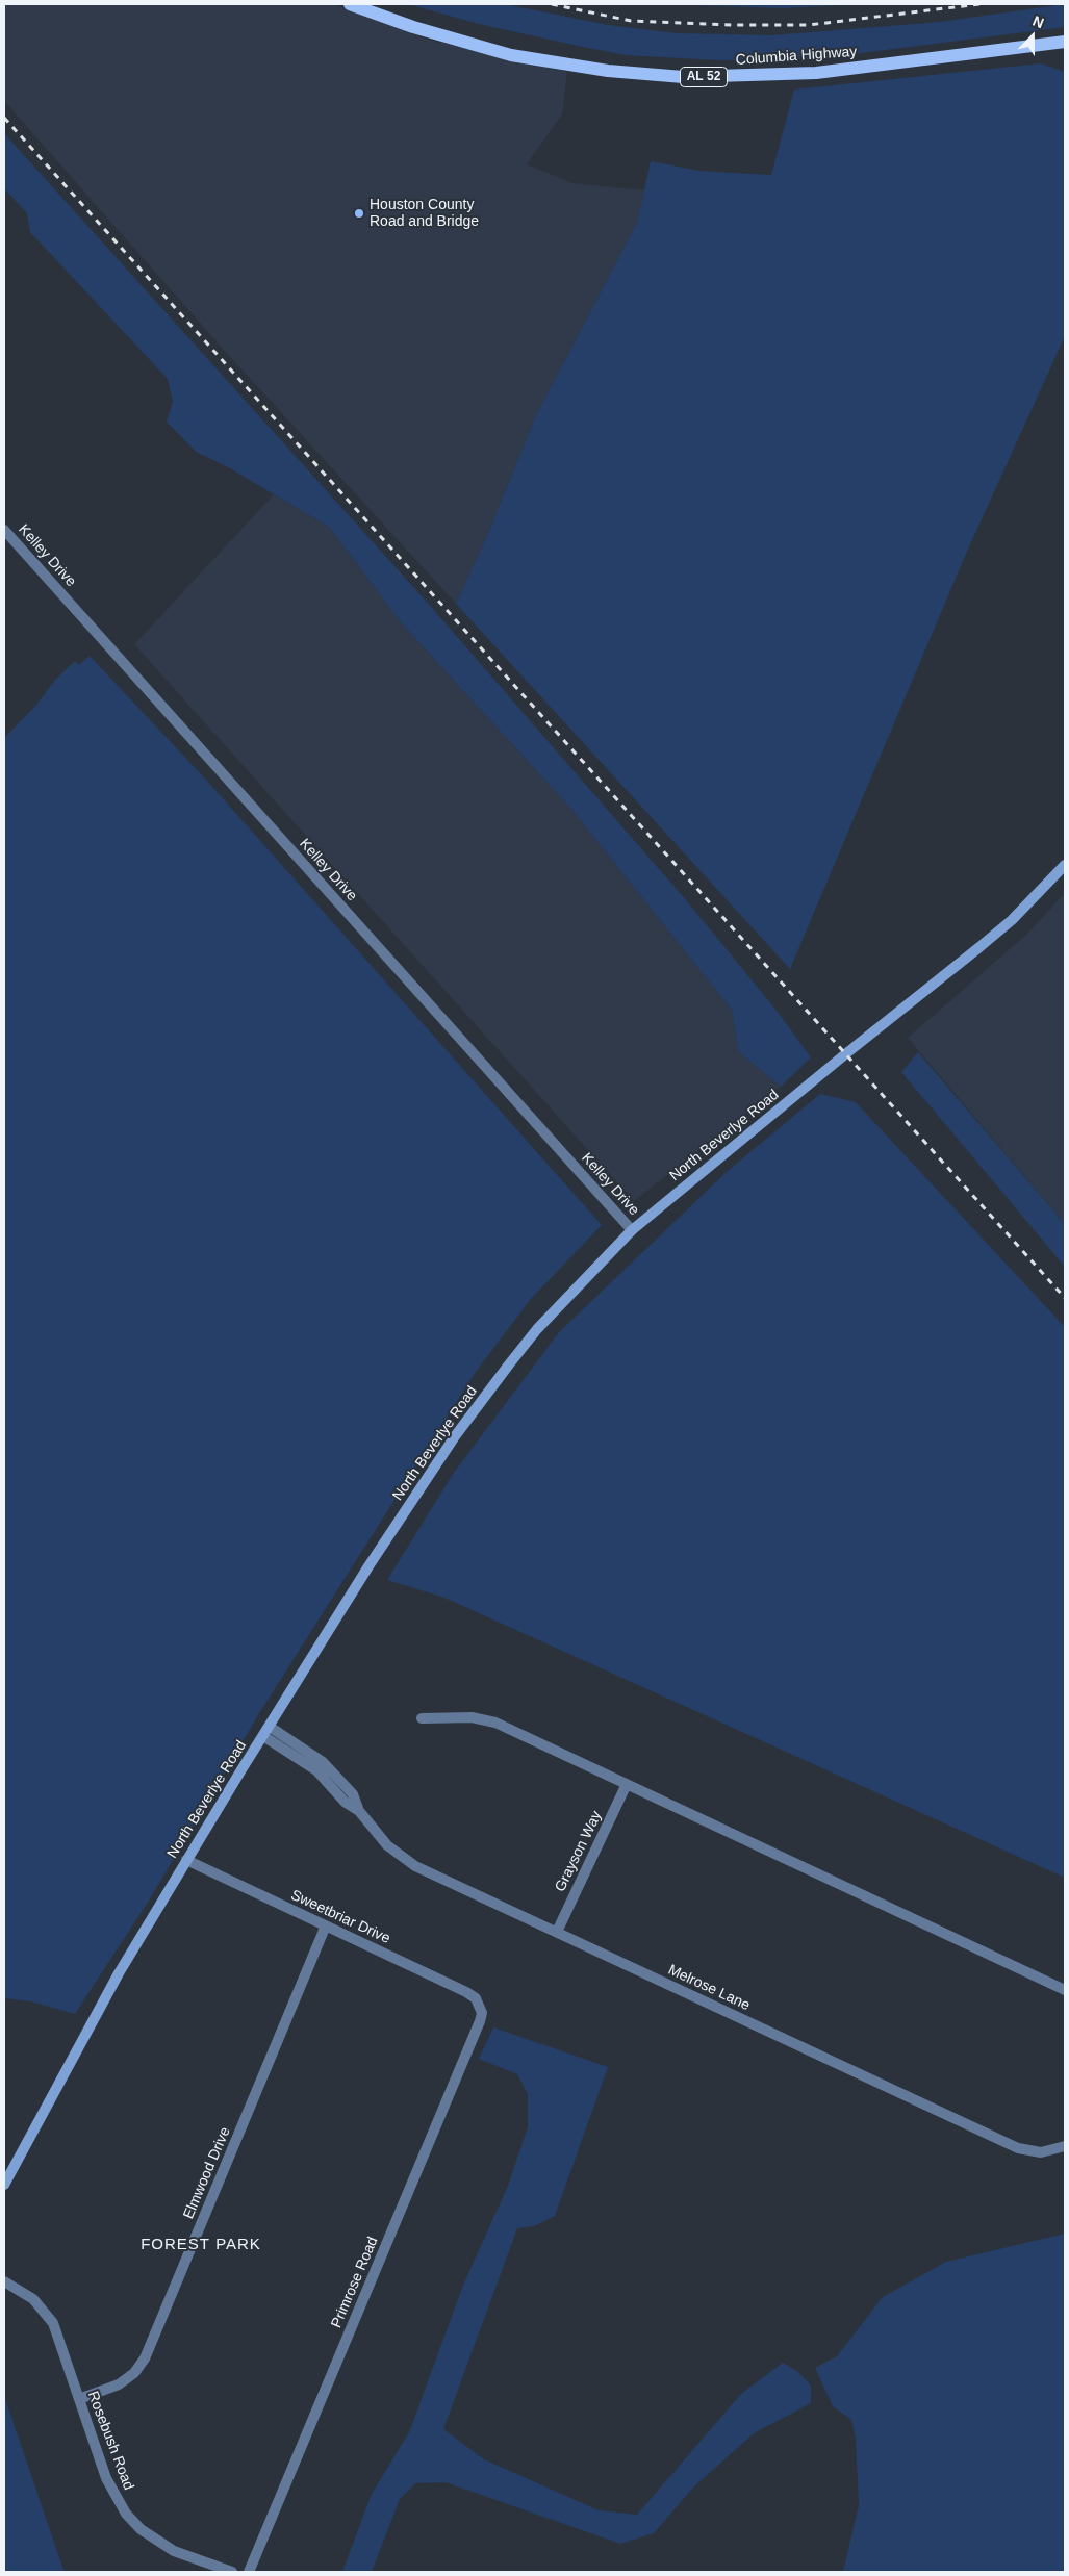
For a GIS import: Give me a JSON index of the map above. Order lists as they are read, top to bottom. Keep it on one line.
{"streets":{"main road":["Columbia Highway","AL 52"],"street":["Kelley Drive","North Beverlye Road","Grayson Way","Sweetbriar Drive","Melrose Lane","Elmwood Drive","Primrose Road","Rosebush Road"]},"crossings":[["Kelley Drive","North Beverlye Road"],["North Beverlye Road","Sweetbriar Drive"],["North Beverlye Road","Melrose Lane"],["Grayson Way","Melrose Lane"],["Sweetbriar Drive","Elmwood Drive"],["Sweetbriar Drive","Primrose Road"],["Elmwood Drive","Rosebush Road"]],"districts":["FOREST PARK"],"places":["Houston County Road and Bridge"],"north":"top"}
